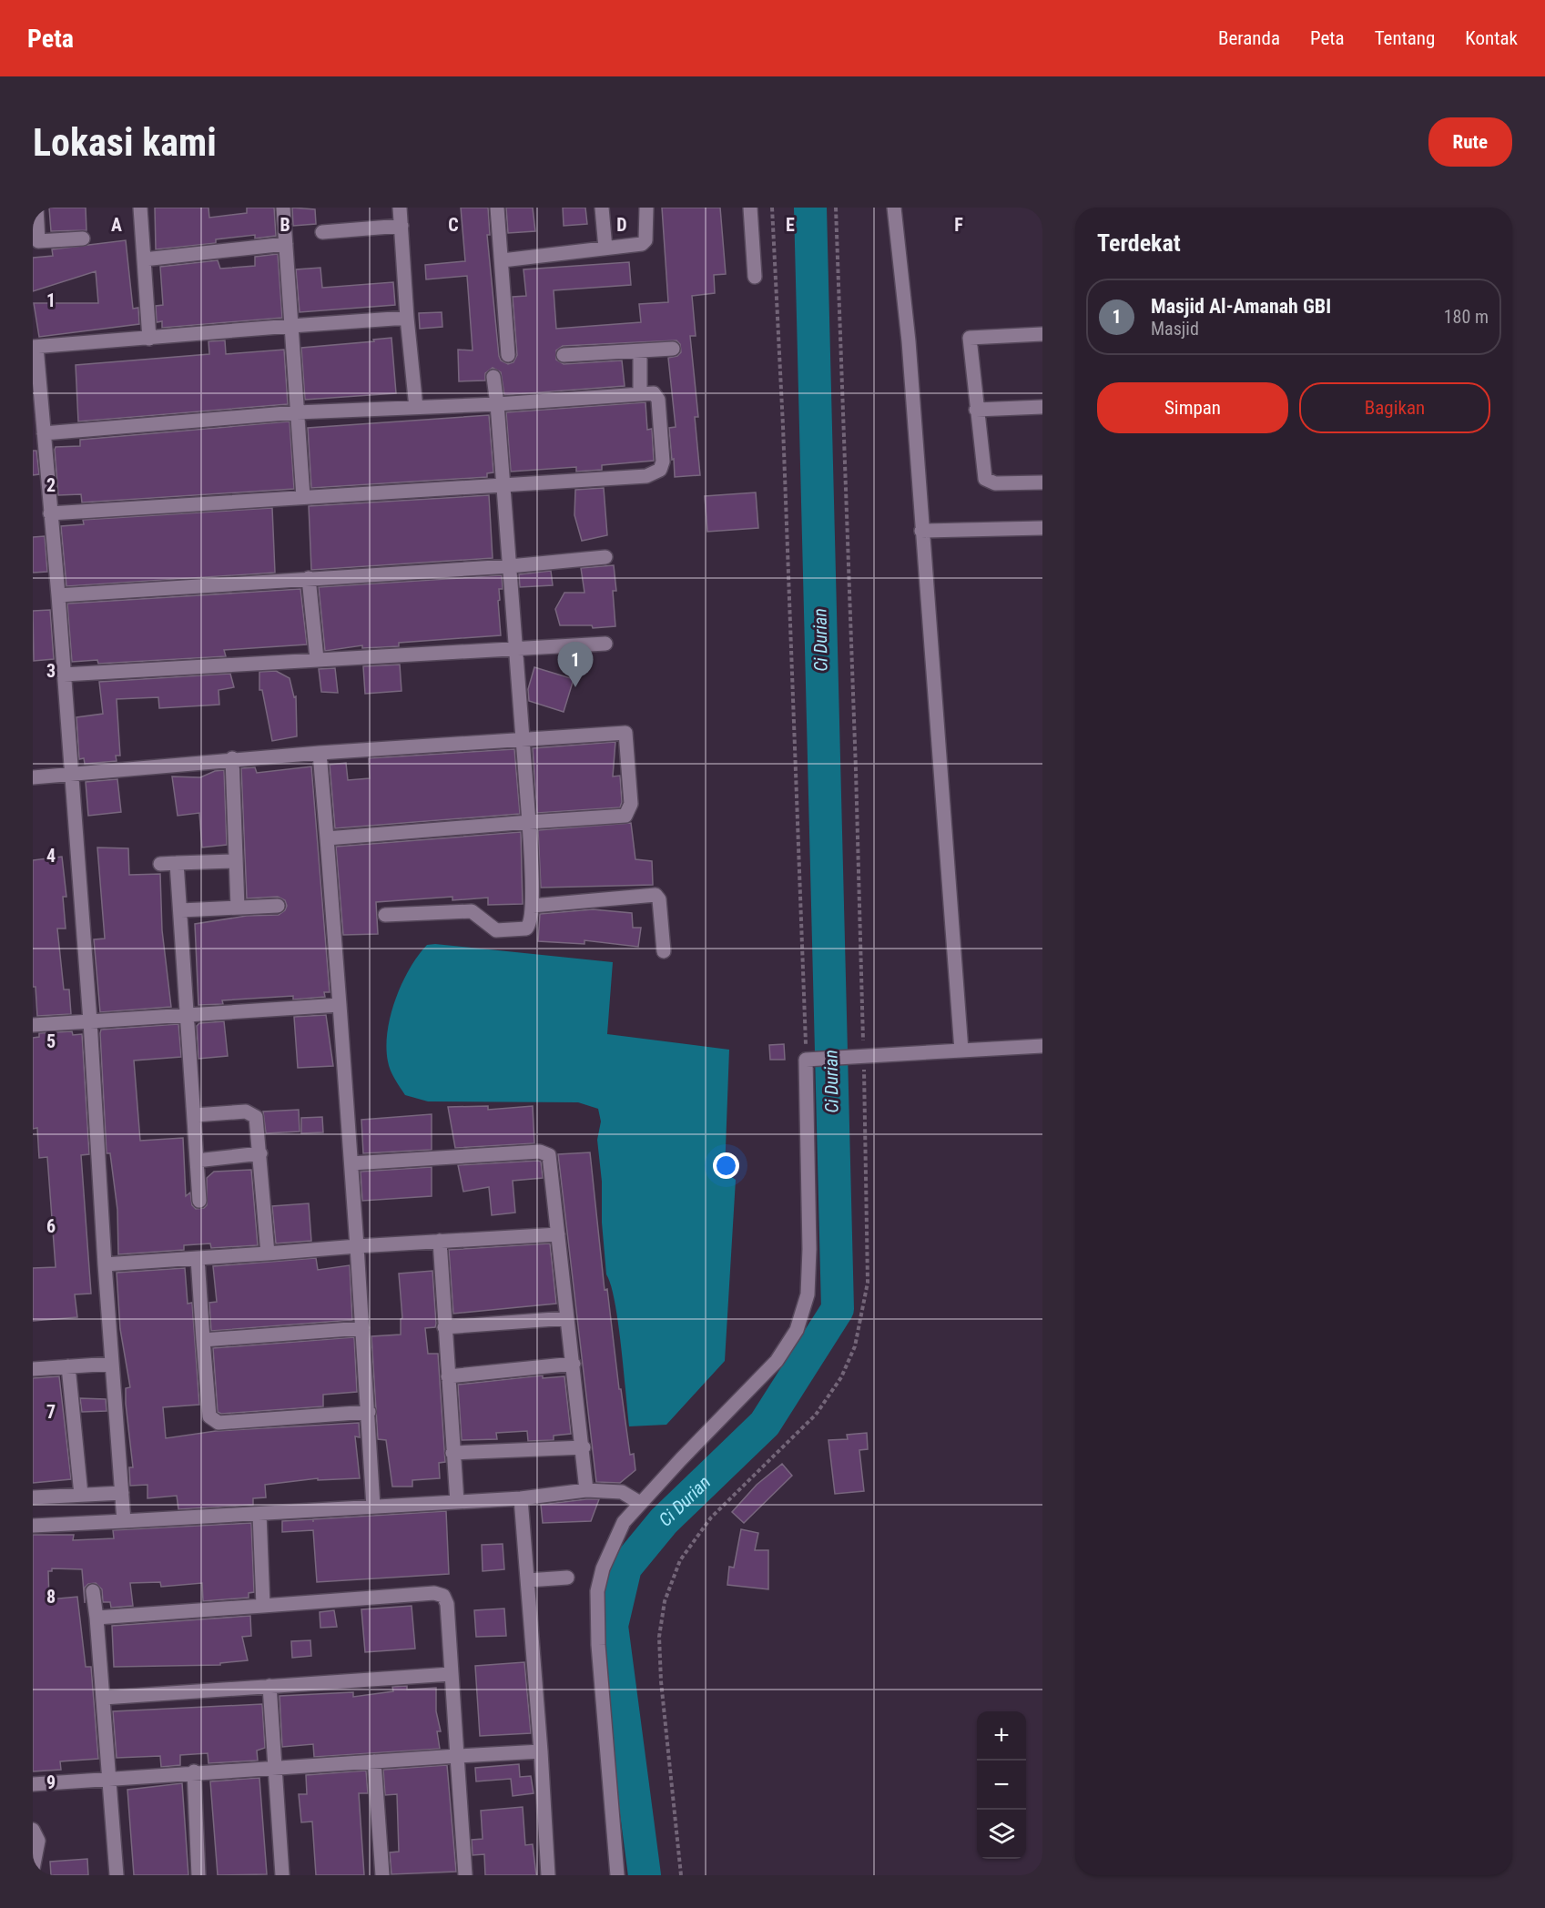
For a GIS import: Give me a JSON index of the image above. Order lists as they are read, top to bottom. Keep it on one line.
{"water":["Ci Durian"],"page":{"header":"Peta","nav":["Beranda","Peta","Tentang","Kontak"],"buttons":["Rute",["Simpan","Bagikan"]],"title":"Lokasi kami","heading":"Terdekat","list":[{"mark":"1","name":"Masjid Al-Amanah GBI","note":"Masjid","value":"180 m"}],"pins":"1","map_buttons":["+","−"]},"grid":{"columns":["A","B","C","D","E","F"],"rows":["1","2","3","4","5","6","7","8","9"]}}
